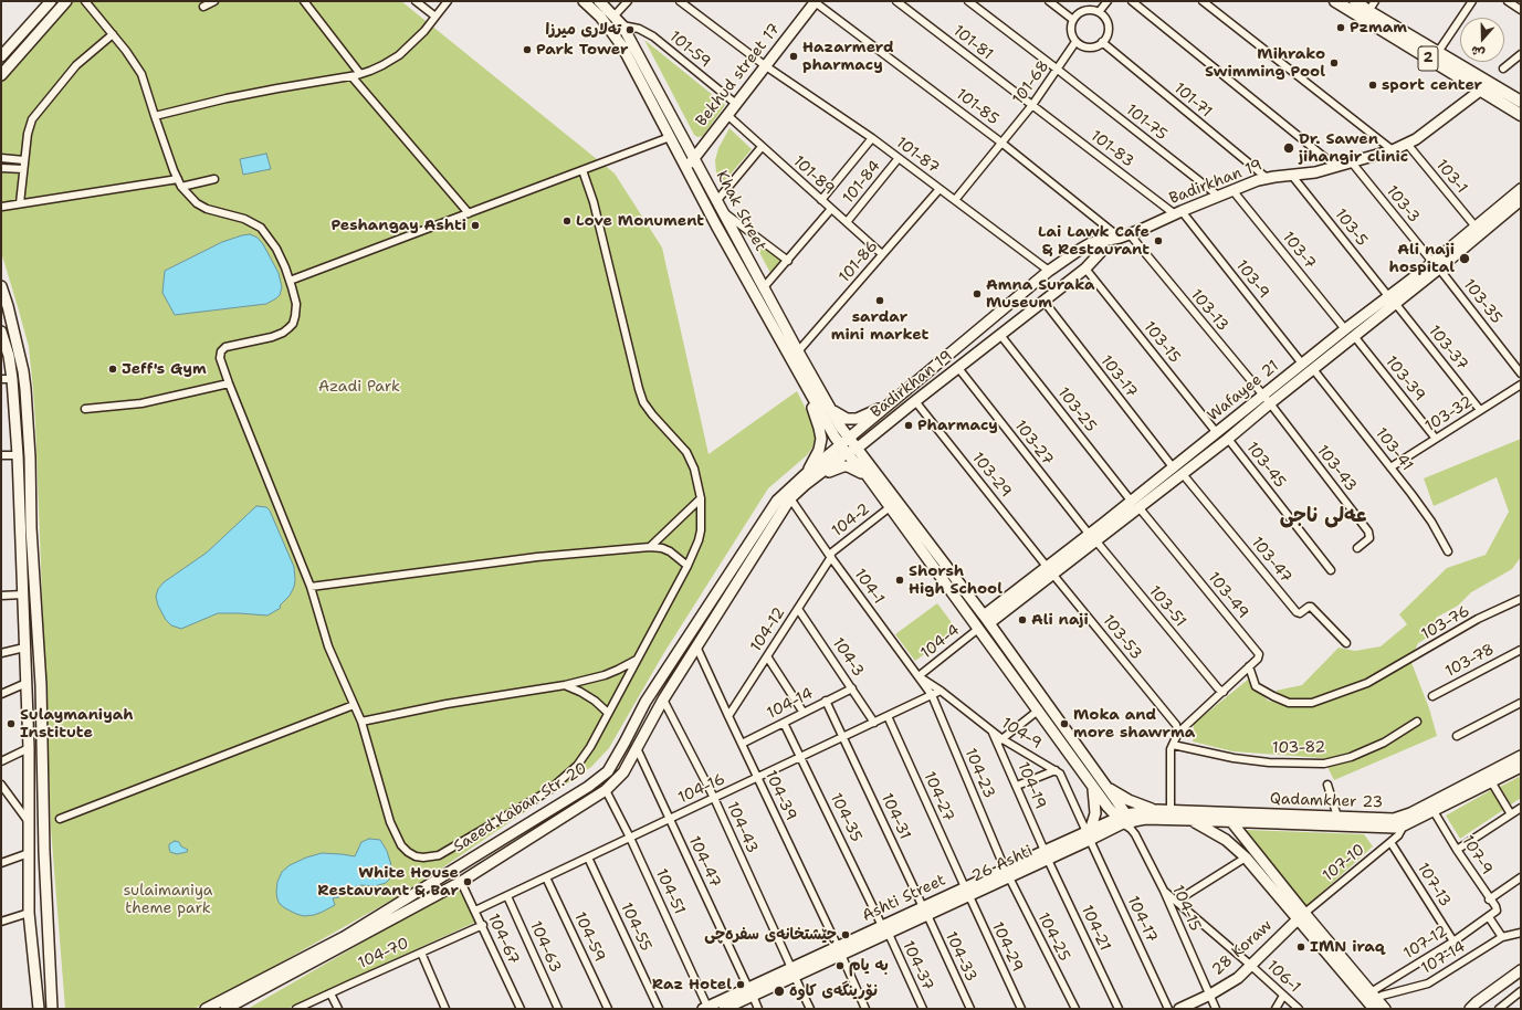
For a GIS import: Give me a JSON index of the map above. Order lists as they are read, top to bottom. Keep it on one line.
{"streets":{"main road":["2","Bekhud street 17","Badirkhan 19","Khak Street","Wafayee 21","Qadamkher 23","Saeed Kaban Str. 20","Ashti Street","28 Koraw"],"street":["101-81","101-59","101-68","101-71","101-85","101-75","101-83","101-87","101-89","103-1","101-84","103-3","103-5","103-7","101-86","103-9","103-35","103-13","103-15","103-37","103-17","103-39","103-25","103-32","103-27","103-41","103-45","103-43","103-29","104-2","103-47","104-1","103-49","103-51","103-76","104-12","103-53","104-4","104-3","103-78","104-14","104-9","103-82","104-23","104-19","104-16","104-39","104-27","104-31","104-35","104-43","107-9","104-47","107-10","107-13","104-51","104-15","104-17","104-55","104-21","104-59","104-25","104-67","107-12","104-63","104-29","104-70","104-33","107-14","104-37","106-1"]},"crossings":[["101-81","101-68"],["101-81","101-83"],["101-59","Bekhud street 17"],["101-59","Khak Street"],["2","Badirkhan 19"],["Bekhud street 17","101-85"],["Bekhud street 17","101-87"],["Bekhud street 17","101-89"],["Bekhud street 17","Khak Street"],["101-68","101-71"],["101-68","101-85"],["101-68","101-75"],["101-68","101-83"],["101-68","101-87"],["101-71","Badirkhan 19"],["101-85","Badirkhan 19"],["101-85","103-13"],["101-75","Badirkhan 19"],["101-83","Badirkhan 19"],["101-83","103-9"],["101-87","101-84"],["101-87","Badirkhan 19"],["101-87","101-86"],["101-89","101-84"],["101-89","101-86"],["103-1","Badirkhan 19"],["103-1","Wafayee 21"],["Badirkhan 19","103-3"],["Badirkhan 19","Khak Street"],["Badirkhan 19","103-5"],["Badirkhan 19","103-7"],["Badirkhan 19","103-9"],["Badirkhan 19","103-13"],["Badirkhan 19","103-15"],["Badirkhan 19","103-17"],["Badirkhan 19","103-25"],["Badirkhan 19","103-27"],["Badirkhan 19","103-29"],["Badirkhan 19","Saeed Kaban Str. 20"],["103-3","103-35"],["103-3","Wafayee 21"],["Khak Street","101-86"],["Khak Street","Saeed Kaban Str. 20"],["103-5","103-37"],["103-5","Wafayee 21"],["103-7","Wafayee 21"],["103-9","Wafayee 21"],["103-35","Wafayee 21"],["103-13","Wafayee 21"],["103-13","103-43"],["103-15","Wafayee 21"],["103-37","Wafayee 21"],["103-37","103-32"],["103-17","Wafayee 21"],["103-39","Wafayee 21"],["103-39","103-32"],["Wafayee 21","103-25"],["Wafayee 21","103-27"],["Wafayee 21","103-41"],["Wafayee 21","103-45"],["Wafayee 21","103-43"],["Wafayee 21","103-29"],["Wafayee 21","103-47"],["Wafayee 21","103-49"],["Wafayee 21","103-51"],["Wafayee 21","103-53"],["103-32","103-41"],["103-27","103-51"],["103-29","103-53"],["104-2","104-1"],["104-2","104-12"],["104-1","104-12"],["104-1","104-4"],["104-1","104-9"],["104-1","104-23"],["104-1","104-16"],["104-1","Saeed Kaban Str. 20"],["103-49","103-51"],["103-49","103-76"],["103-49","103-53"],["104-12","104-3"],["104-12","104-39"],["104-4","104-9"],["104-3","104-14"],["104-3","104-16"],["104-14","104-39"],["104-14","104-31"],["104-14","104-35"],["104-9","104-19"],["104-9","104-16"],["104-23","104-16"],["104-23","Ashti Street"],["104-23","104-25"],["104-19","Ashti Street"],["104-19","104-21"],["104-16","104-39"],["104-16","104-27"],["104-16","104-31"],["104-16","104-35"],["104-16","104-43"],["104-16","104-47"],["104-16","104-51"],["104-16","104-55"],["104-16","104-59"],["104-16","104-67"],["104-16","104-63"],["104-39","Saeed Kaban Str. 20"],["104-39","Ashti Street"],["104-27","Ashti Street"],["104-27","104-29"],["Qadamkher 23","107-9"],["Qadamkher 23","107-10"],["Qadamkher 23","104-15"],["Saeed Kaban Str. 20","104-43"],["Saeed Kaban Str. 20","104-47"],["Saeed Kaban Str. 20","104-51"],["Saeed Kaban Str. 20","104-67"],["104-31","Ashti Street"],["104-31","104-33"],["104-35","Ashti Street"],["104-35","104-37"],["104-43","Ashti Street"],["107-9","107-12"],["104-47","Ashti Street"],["107-10","107-13"],["107-10","28 Koraw"],["107-13","107-12"],["104-51","Ashti Street"],["Ashti Street","104-17"],["Ashti Street","104-21"],["Ashti Street","104-25"],["Ashti Street","104-29"],["Ashti Street","104-33"],["Ashti Street","104-37"],["104-15","28 Koraw"],["104-15","106-1"],["104-67","104-70"],["107-12","107-14"],["28 Koraw","106-1"]],"districts":["عەلی ناجی"],"parks":["Azadi Park","sulaimaniya theme park"],"places":["Pzmam","تەلاری میرزا","Park Tower","Hazarmerd pharmacy","Mihrako Swimming Pool","sport center","Dr. Sawen jihangir clinic","Love Monument","Peshangay Ashti","Lai Lawk Cafe & Restaurant","Ali naji hospital","Amna Suraka Museum","sardar mini market","Jeff's Gym","Pharmacy","Shorsh High School","Ali naji","Sulaymaniyah Institute","Moka and more shawrma","White House Restaurant & Bar","چێشتخانەی سفرەچی","IMN iraq","به يام","Raz Hotel","نۆرینگەی کاوە"],"north":"bottom"}
